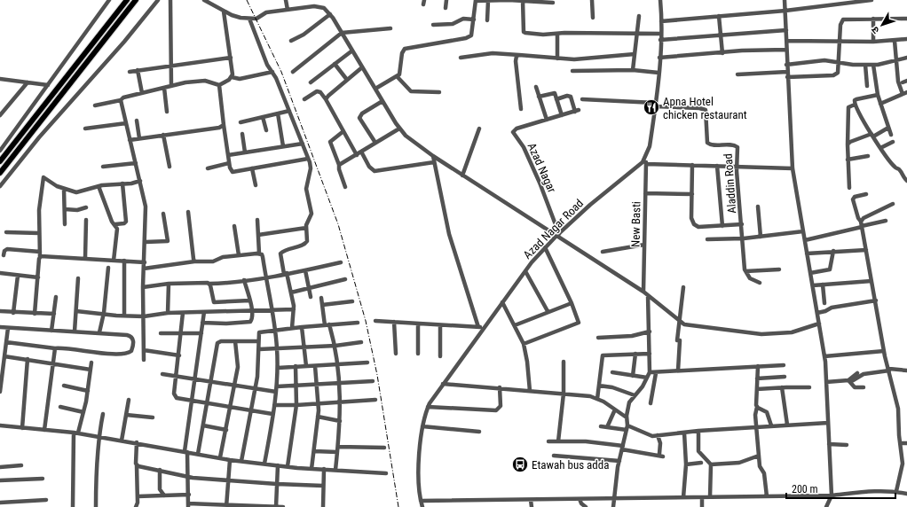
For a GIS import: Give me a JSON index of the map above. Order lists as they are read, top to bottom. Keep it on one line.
{"streets":{"street":["Azad Nagar","Aladdin Road","New Basti","Azad Nagar Road"]},"crossings":[["Azad Nagar","Azad Nagar Road"],["Aladdin Road","Azad Nagar Road"],["New Basti","Azad Nagar Road"]],"places":{"restaurant":["Apna Hotel chicken restaurant"],"bus stop":["Etawah bus adda"]},"scale_bar":"200 m","north":"bottom left"}
